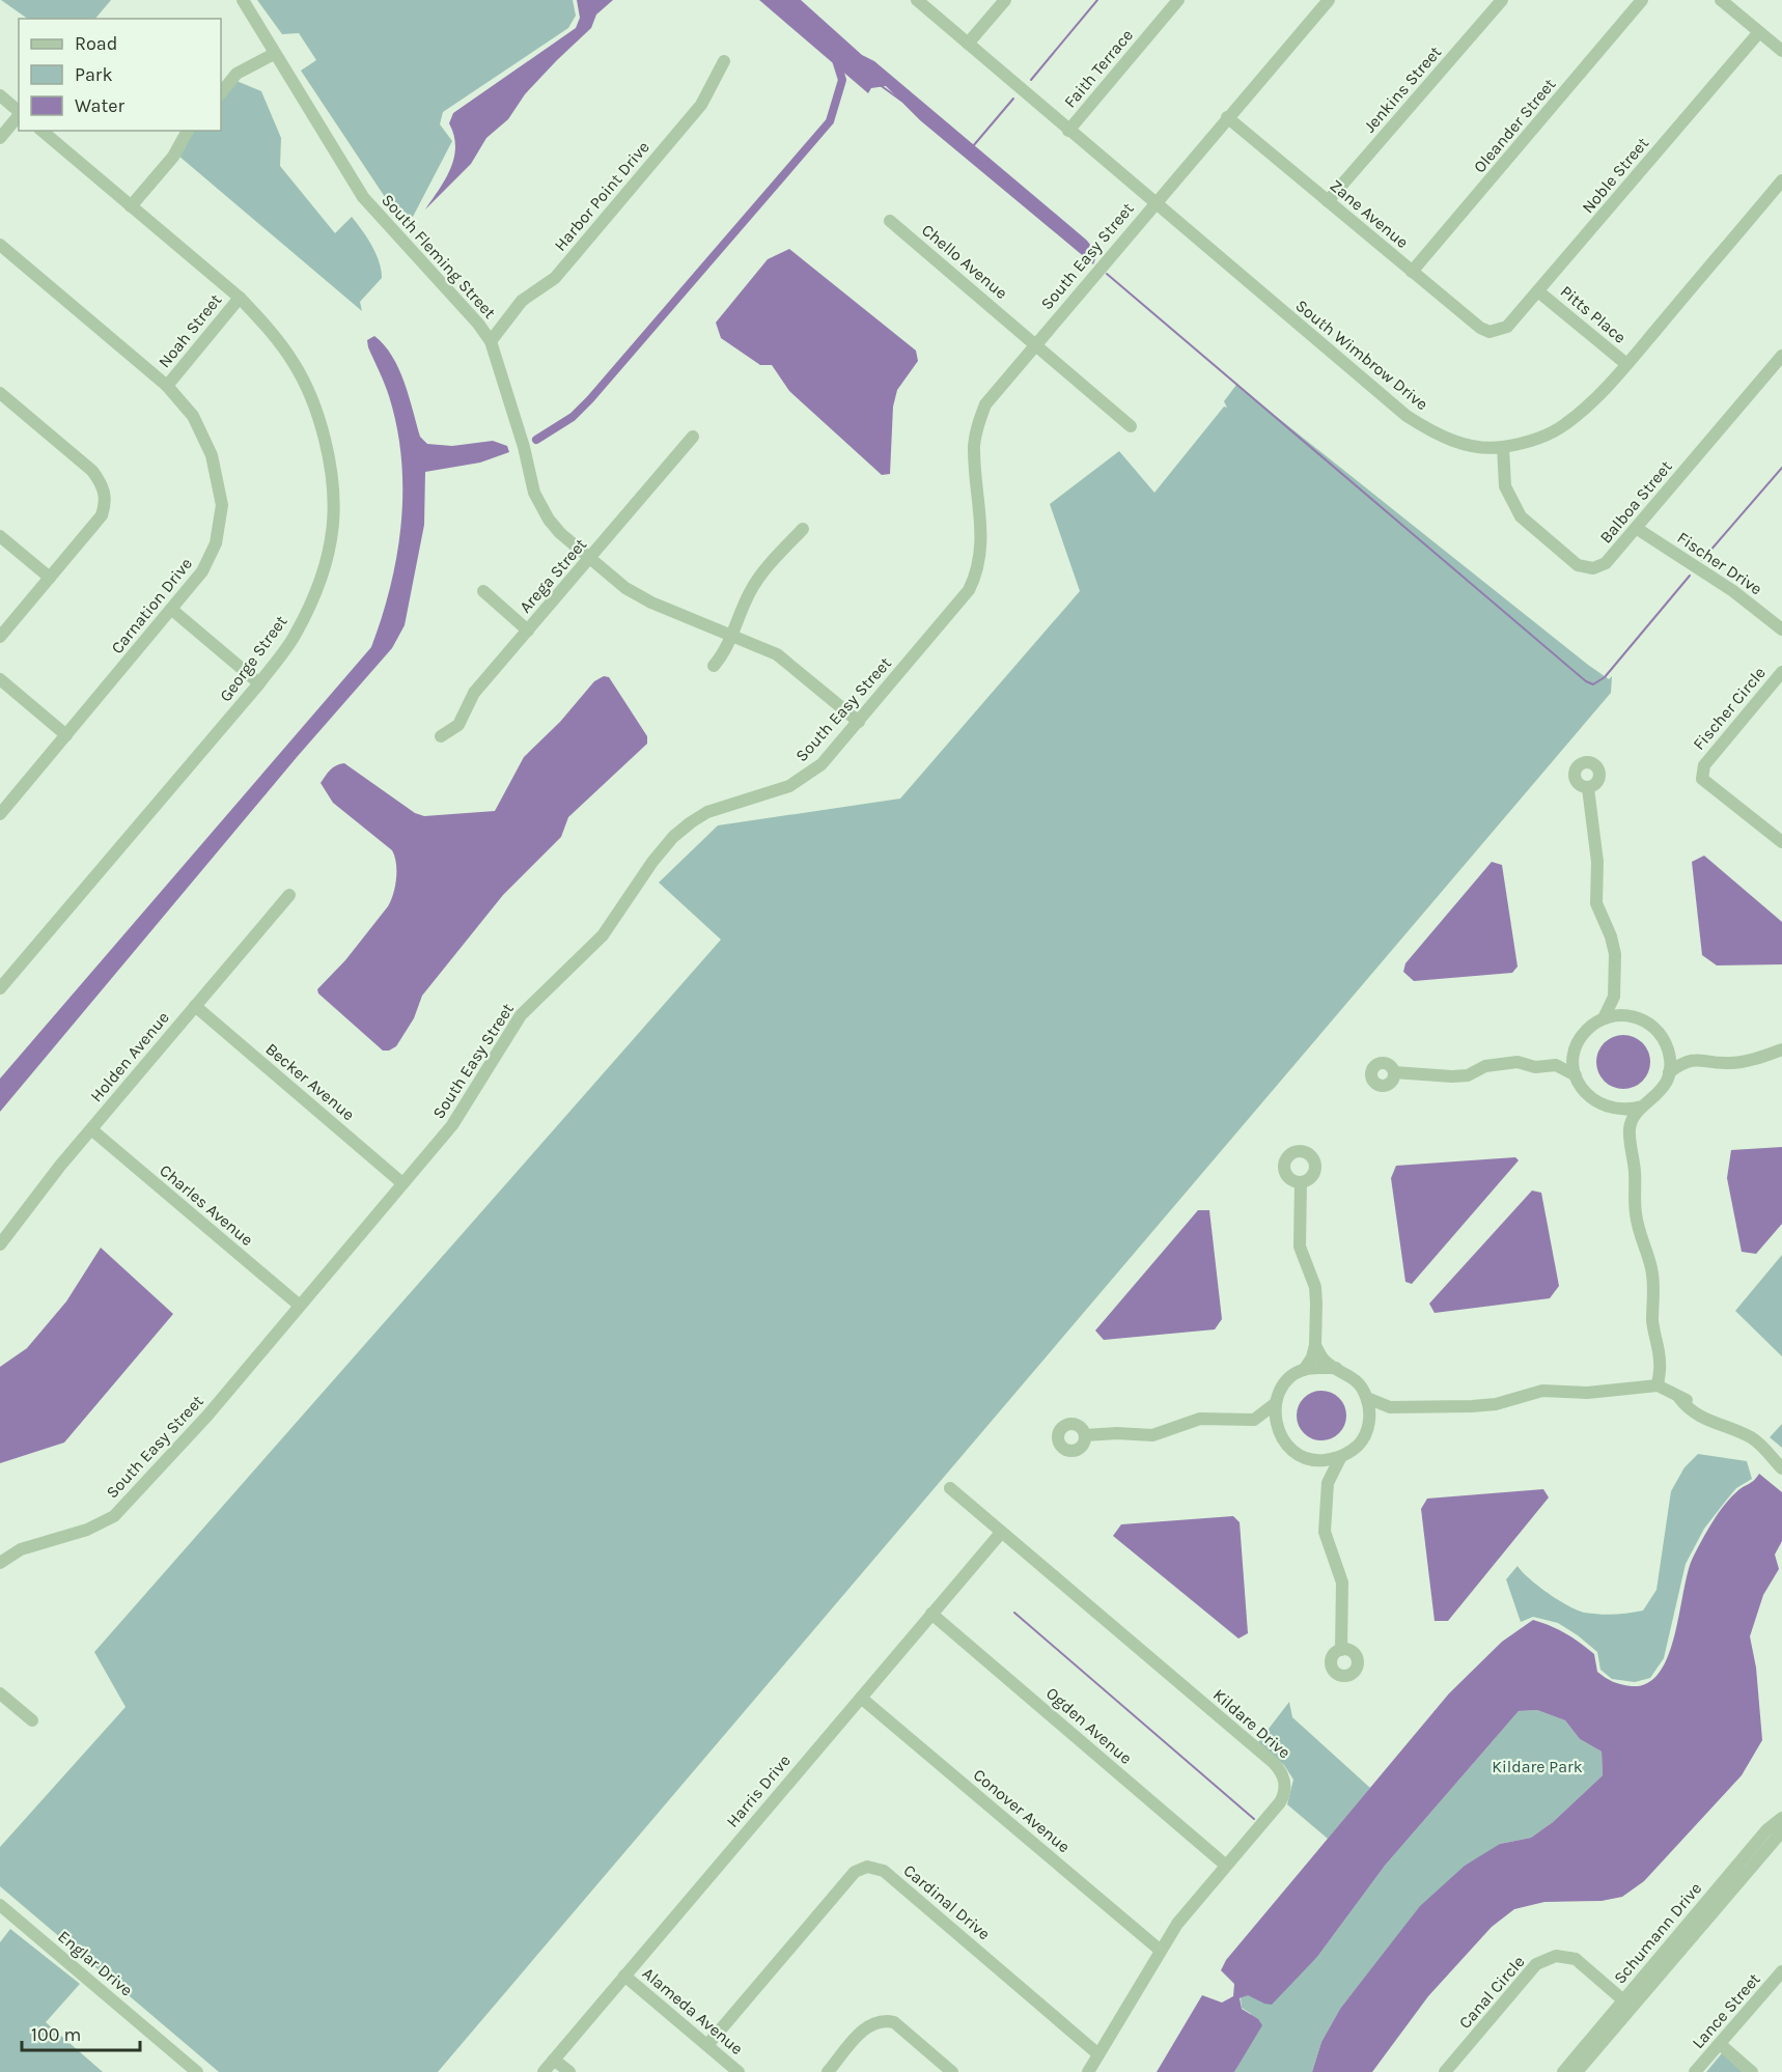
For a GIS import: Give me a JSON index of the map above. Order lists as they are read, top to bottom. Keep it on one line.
{"streets":{"street":["Faith Terrace","Jenkins Street","Oleander Street","Noble Street","Harbor Point Drive","Zane Avenue","South Fleming Street","South Easy Street","Chello Avenue","Pitts Place","Noah Street","South Wimbrow Drive","Balboa Street","Fischer Drive","Arega Street","Carnation Drive","George Street","Fischer Circle","Holden Avenue","Becker Avenue","Charles Avenue","Kildare Drive","Ogden Avenue","Harris Drive","Conover Avenue","Cardinal Drive","Schumann Drive","Englar Drive","Canal Circle","Alameda Avenue","Lance Street"]},"crossings":[["Faith Terrace","South Wimbrow Drive"],["Jenkins Street","Zane Avenue"],["Oleander Street","Zane Avenue"],["Noble Street","Zane Avenue"],["Noble Street","Pitts Place"],["Harbor Point Drive","South Fleming Street"],["Zane Avenue","South Easy Street"],["South Fleming Street","South Easy Street"],["South Fleming Street","Arega Street"],["South Easy Street","Chello Avenue"],["South Easy Street","South Wimbrow Drive"],["South Easy Street","Becker Avenue"],["South Easy Street","Charles Avenue"],["Pitts Place","South Wimbrow Drive"],["Noah Street","Carnation Drive"],["Noah Street","George Street"],["South Wimbrow Drive","Balboa Street"],["Balboa Street","Fischer Drive"],["Holden Avenue","Becker Avenue"],["Holden Avenue","Charles Avenue"],["Kildare Drive","Ogden Avenue"],["Kildare Drive","Harris Drive"],["Kildare Drive","Conover Avenue"],["Kildare Drive","Cardinal Drive"],["Ogden Avenue","Harris Drive"],["Harris Drive","Conover Avenue"],["Harris Drive","Alameda Avenue"],["Cardinal Drive","Alameda Avenue"],["Schumann Drive","Canal Circle"]],"parks":["Kildare Park"],"legend":["Road","Park","Water"],"scale_bar":"100 m"}
